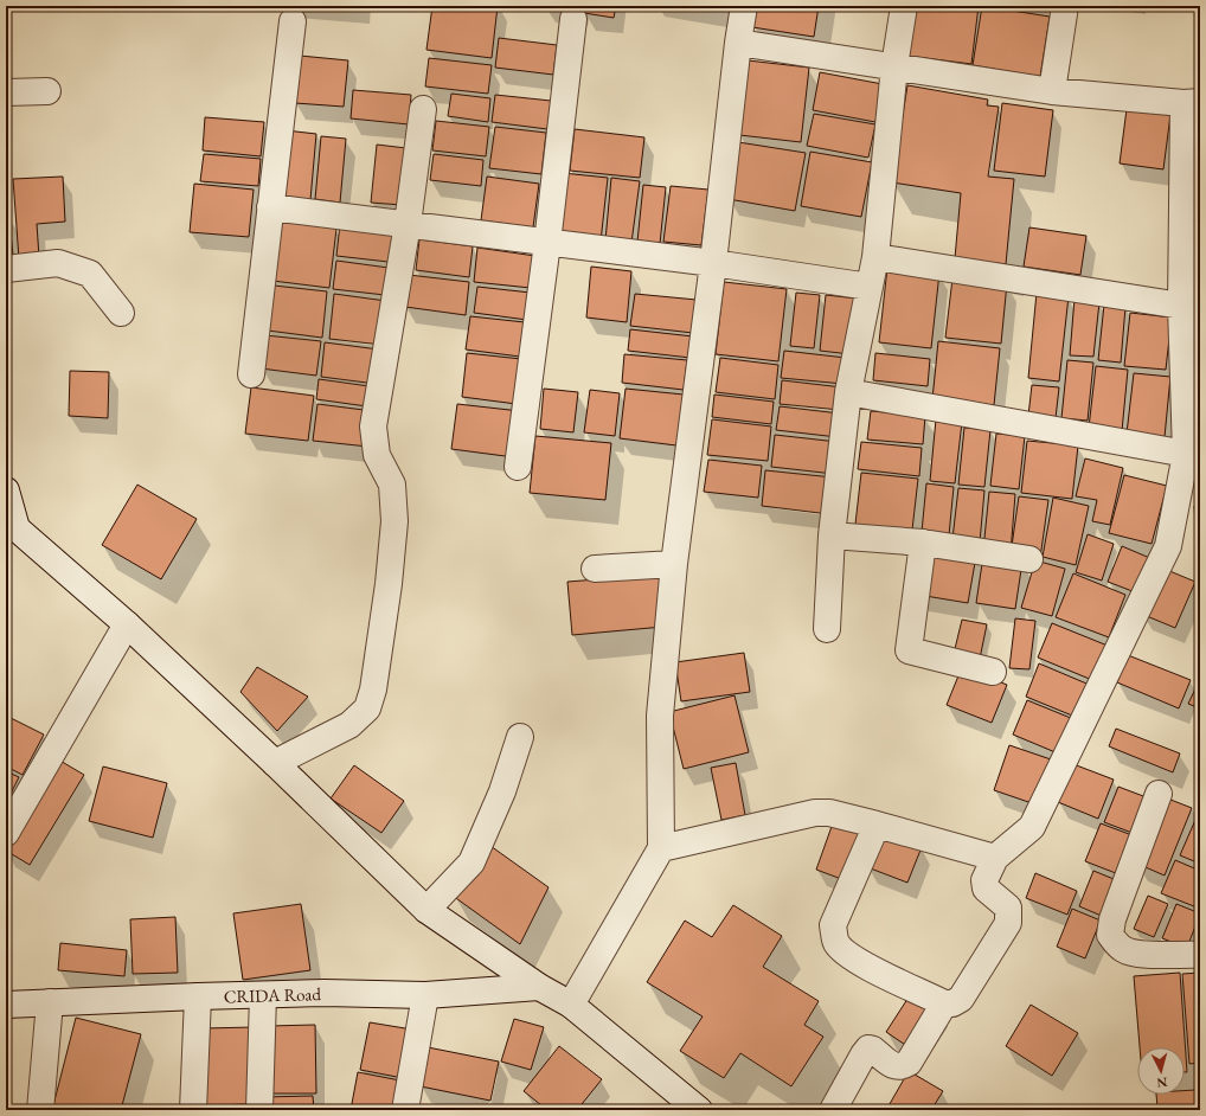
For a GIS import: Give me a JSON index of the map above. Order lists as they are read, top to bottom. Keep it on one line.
{"streets":{"street":["CRIDA Road"]},"north":"bottom"}
